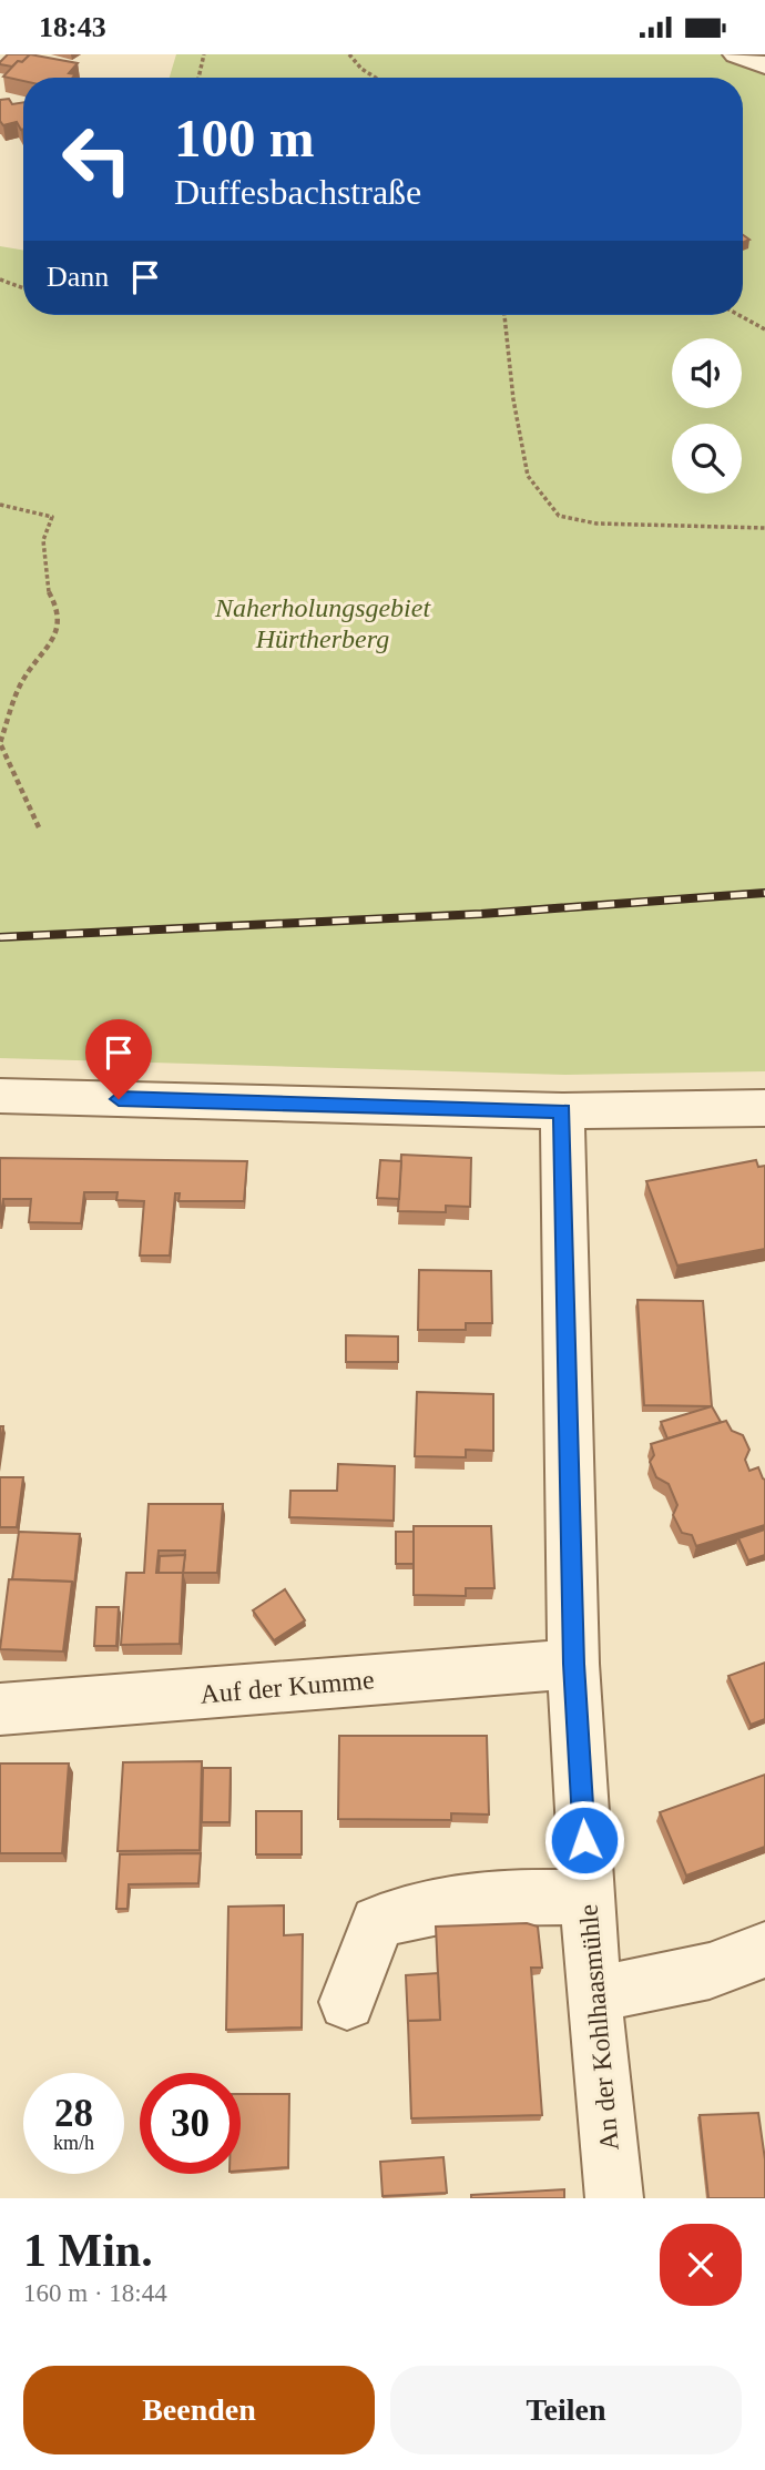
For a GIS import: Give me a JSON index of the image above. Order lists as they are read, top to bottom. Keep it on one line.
{"streets":{"street":["Auf der Kumme","An der Kohlhaasmühle"]},"crossings":[["Auf der Kumme","An der Kohlhaasmühle"]],"parks":["Naherholungsgebiet Hürtherberg"],"page":{"status":"18:43","turn":["100 m","Duffesbachstraße"],"then":"Dann","speed":"28 km/h","limit":"30","heading":["1 Min.","160 m · 18:44"],"buttons":["Beenden","Teilen"]}}
